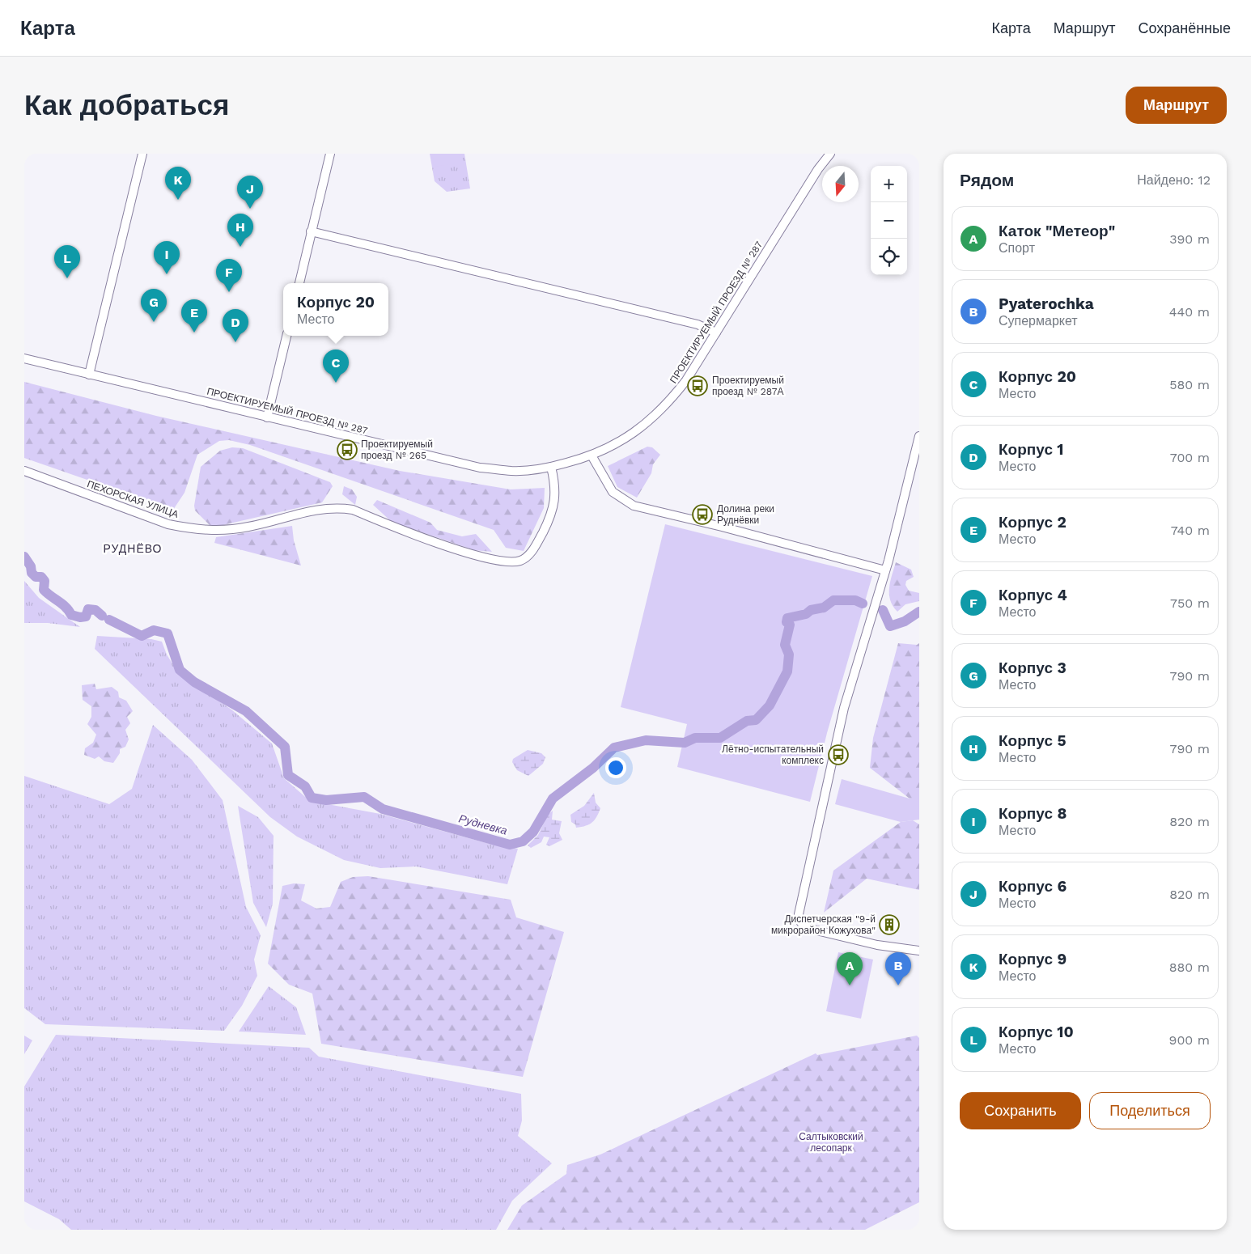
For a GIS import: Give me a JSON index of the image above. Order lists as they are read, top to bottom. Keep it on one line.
{"streets":{"street":["ПРОЕКТИРУЕМЫЙ ПРОЕЗД № 287","ПЕХОРСКАЯ УЛИЦА"]},"crossings":[["ПРОЕКТИРУЕМЫЙ ПРОЕЗД № 287","ПЕХОРСКАЯ УЛИЦА"]],"districts":["РУДНЁВО"],"water":["Рудневка"],"parks":["Салтыковский лесопарк"],"places":{"bus stop":["Проектируемый проезд № 287А","Проектируемый проезд № 265","Долина реки Руднёвки","Лётно-испытательный комплекс"],"building":["Диспетчерская \"9-й микрорайон Кожухова\""]},"north":"bottom","page":{"header":"Карта","nav":["Карта","Маршрут","Сохранённые"],"buttons":["Маршрут",["Сохранить","Поделиться"]],"title":"Как добраться","heading":["Рядом","Найдено: 12"],"map_buttons":["+","−"],"pins":["K","J","H","I","L","F","G","E","D","C","A","B"],"list":[{"mark":"A","name":"Каток \"Метеор\"","note":"Спорт","value":"390 m"},{"mark":"B","name":"Pyaterochka","note":"Супермаркет","value":"440 m"},{"mark":"C","name":"Корпус 20","note":"Место","value":"580 m"},{"mark":"D","name":"Корпус 1","note":"Место","value":"700 m"},{"mark":"E","name":"Корпус 2","note":"Место","value":"740 m"},{"mark":"F","name":"Корпус 4","note":"Место","value":"750 m"},{"mark":"G","name":"Корпус 3","note":"Место","value":"790 m"},{"mark":"H","name":"Корпус 5","note":"Место","value":"790 m"},{"mark":"I","name":"Корпус 8","note":"Место","value":"820 m"},{"mark":"J","name":"Корпус 6","note":"Место","value":"820 m"},{"mark":"K","name":"Корпус 9","note":"Место","value":"880 m"},{"mark":"L","name":"Корпус 10","note":"Место","value":"900 m"}],"popup":["Корпус 20","Место"]}}
